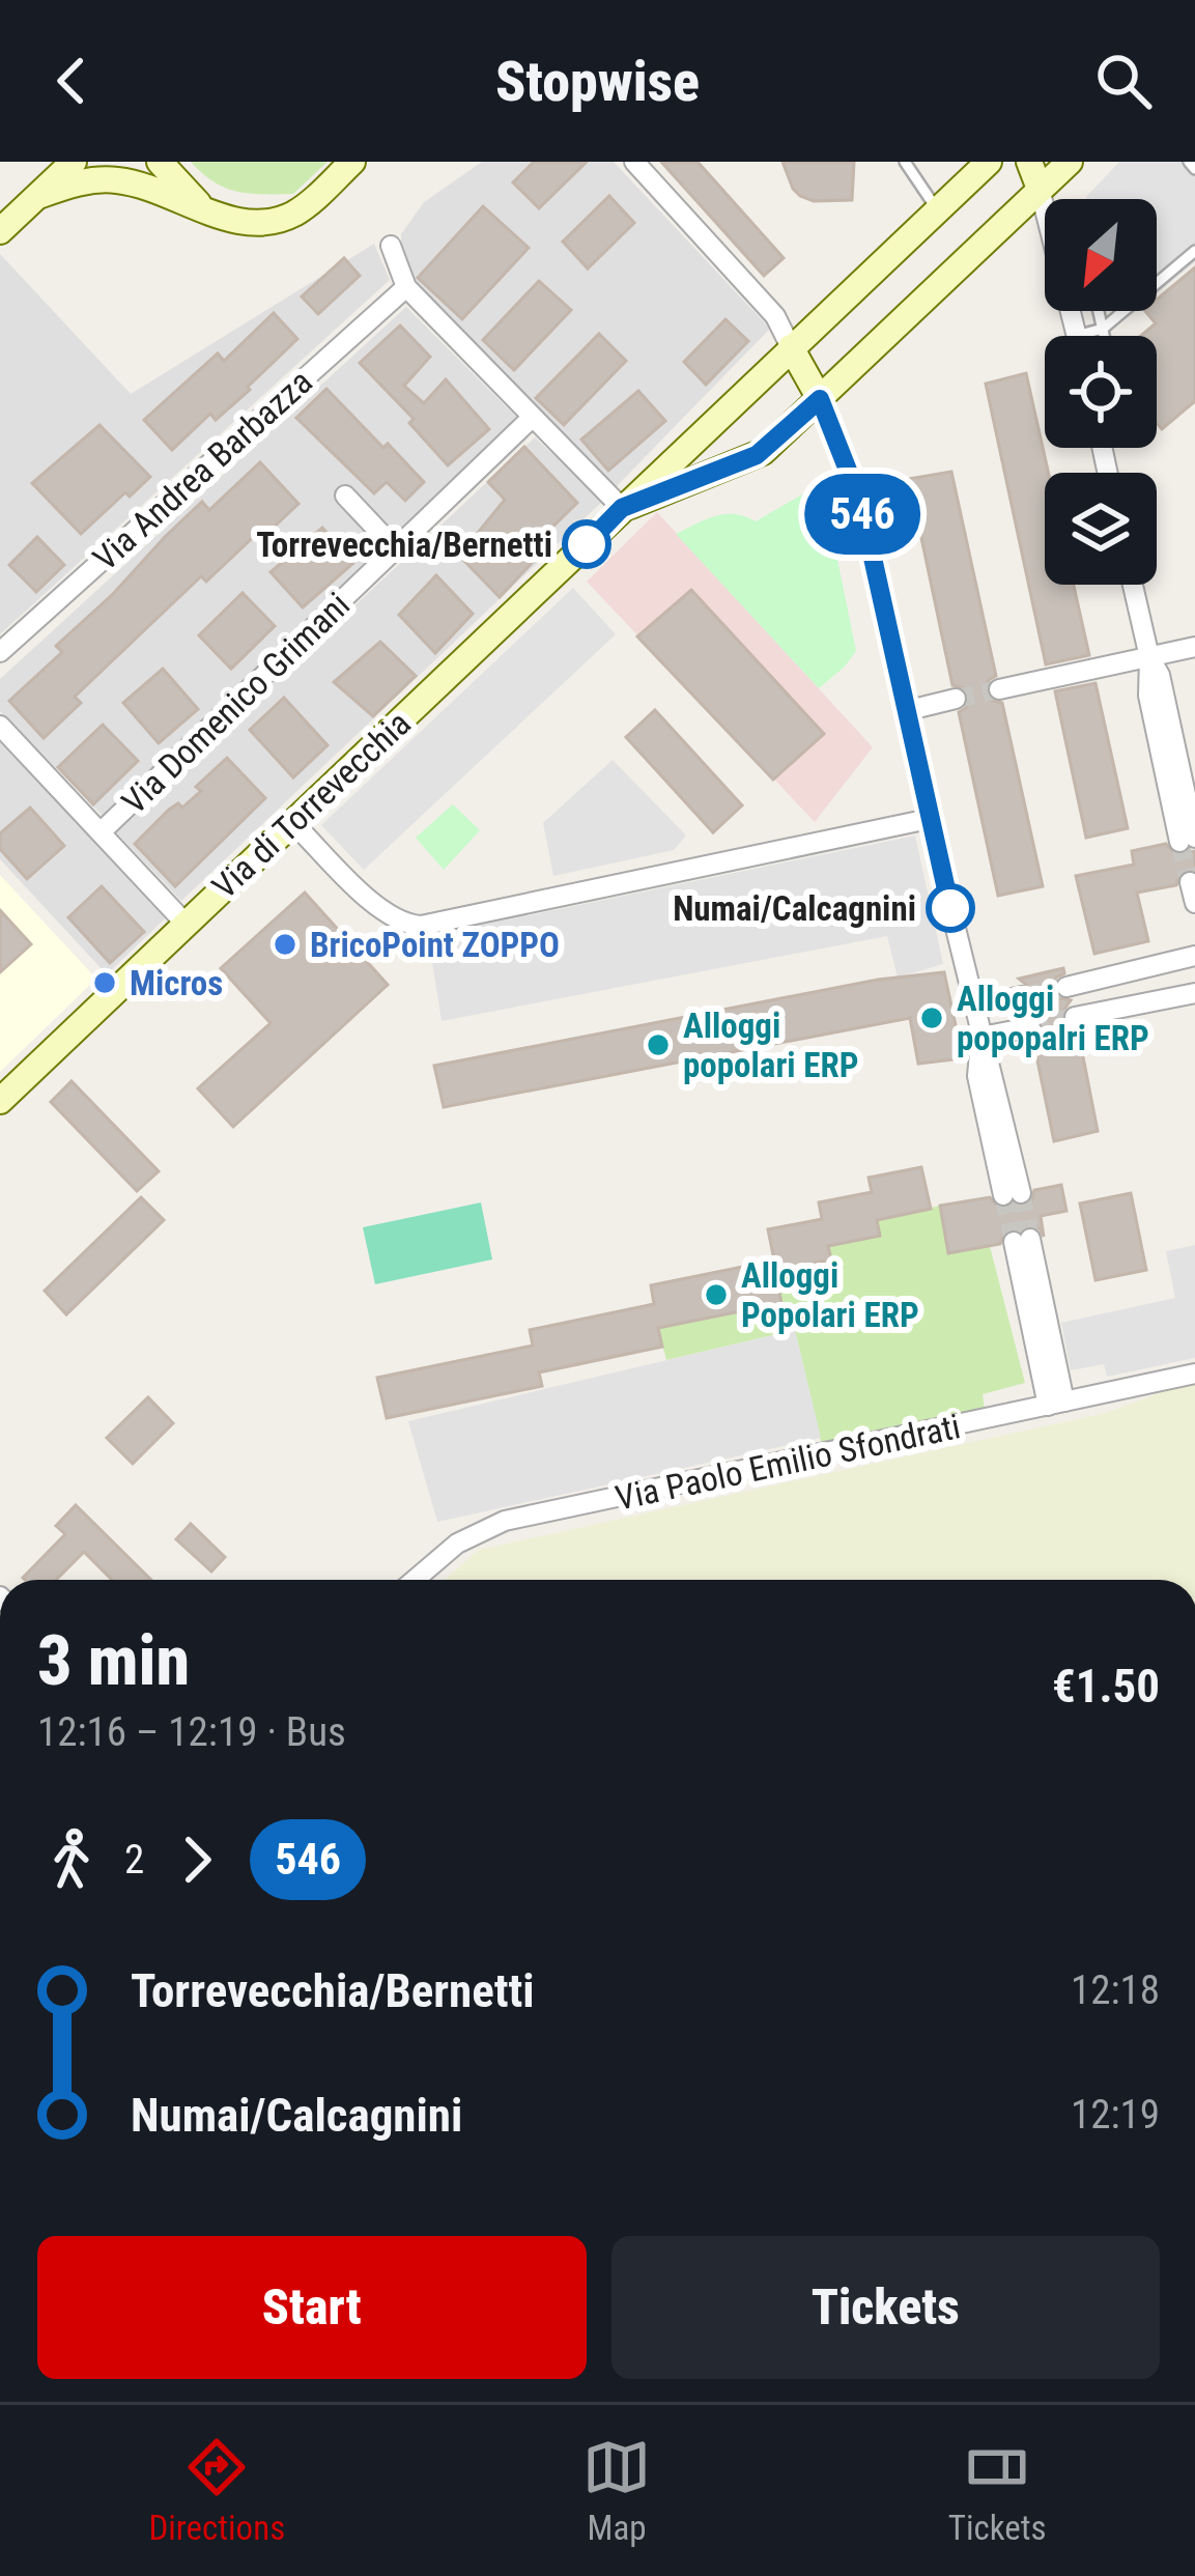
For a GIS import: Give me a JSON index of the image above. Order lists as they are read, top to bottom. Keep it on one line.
{"streets":{"main road":["Via di Torrevecchia"],"street":["Via Andrea Barbazza","Via Domenico Grimani","Via Paolo Emilio Sfondrati"]},"places":["Torrevecchia/Bernetti","Numai/Calcagnini","BricoPoint ZOPPO","Micros","Alloggi popopalri ERP","Alloggi popolari ERP","Alloggi Popolari ERP"],"lines":["bus line 546"],"north":"bottom left","page":{"header":"Stopwise","on_map":"546","heading":["3 min","12:16 – 12:19 · Bus","€1.50"],"legs":["2","546"],"list":[{"name":"Torrevecchia/Bernetti","value":"12:18"},{"name":"Numai/Calcagnini","value":"12:19"}],"buttons":["Start","Tickets"],"tabs":["Directions","Map","Tickets"]}}
